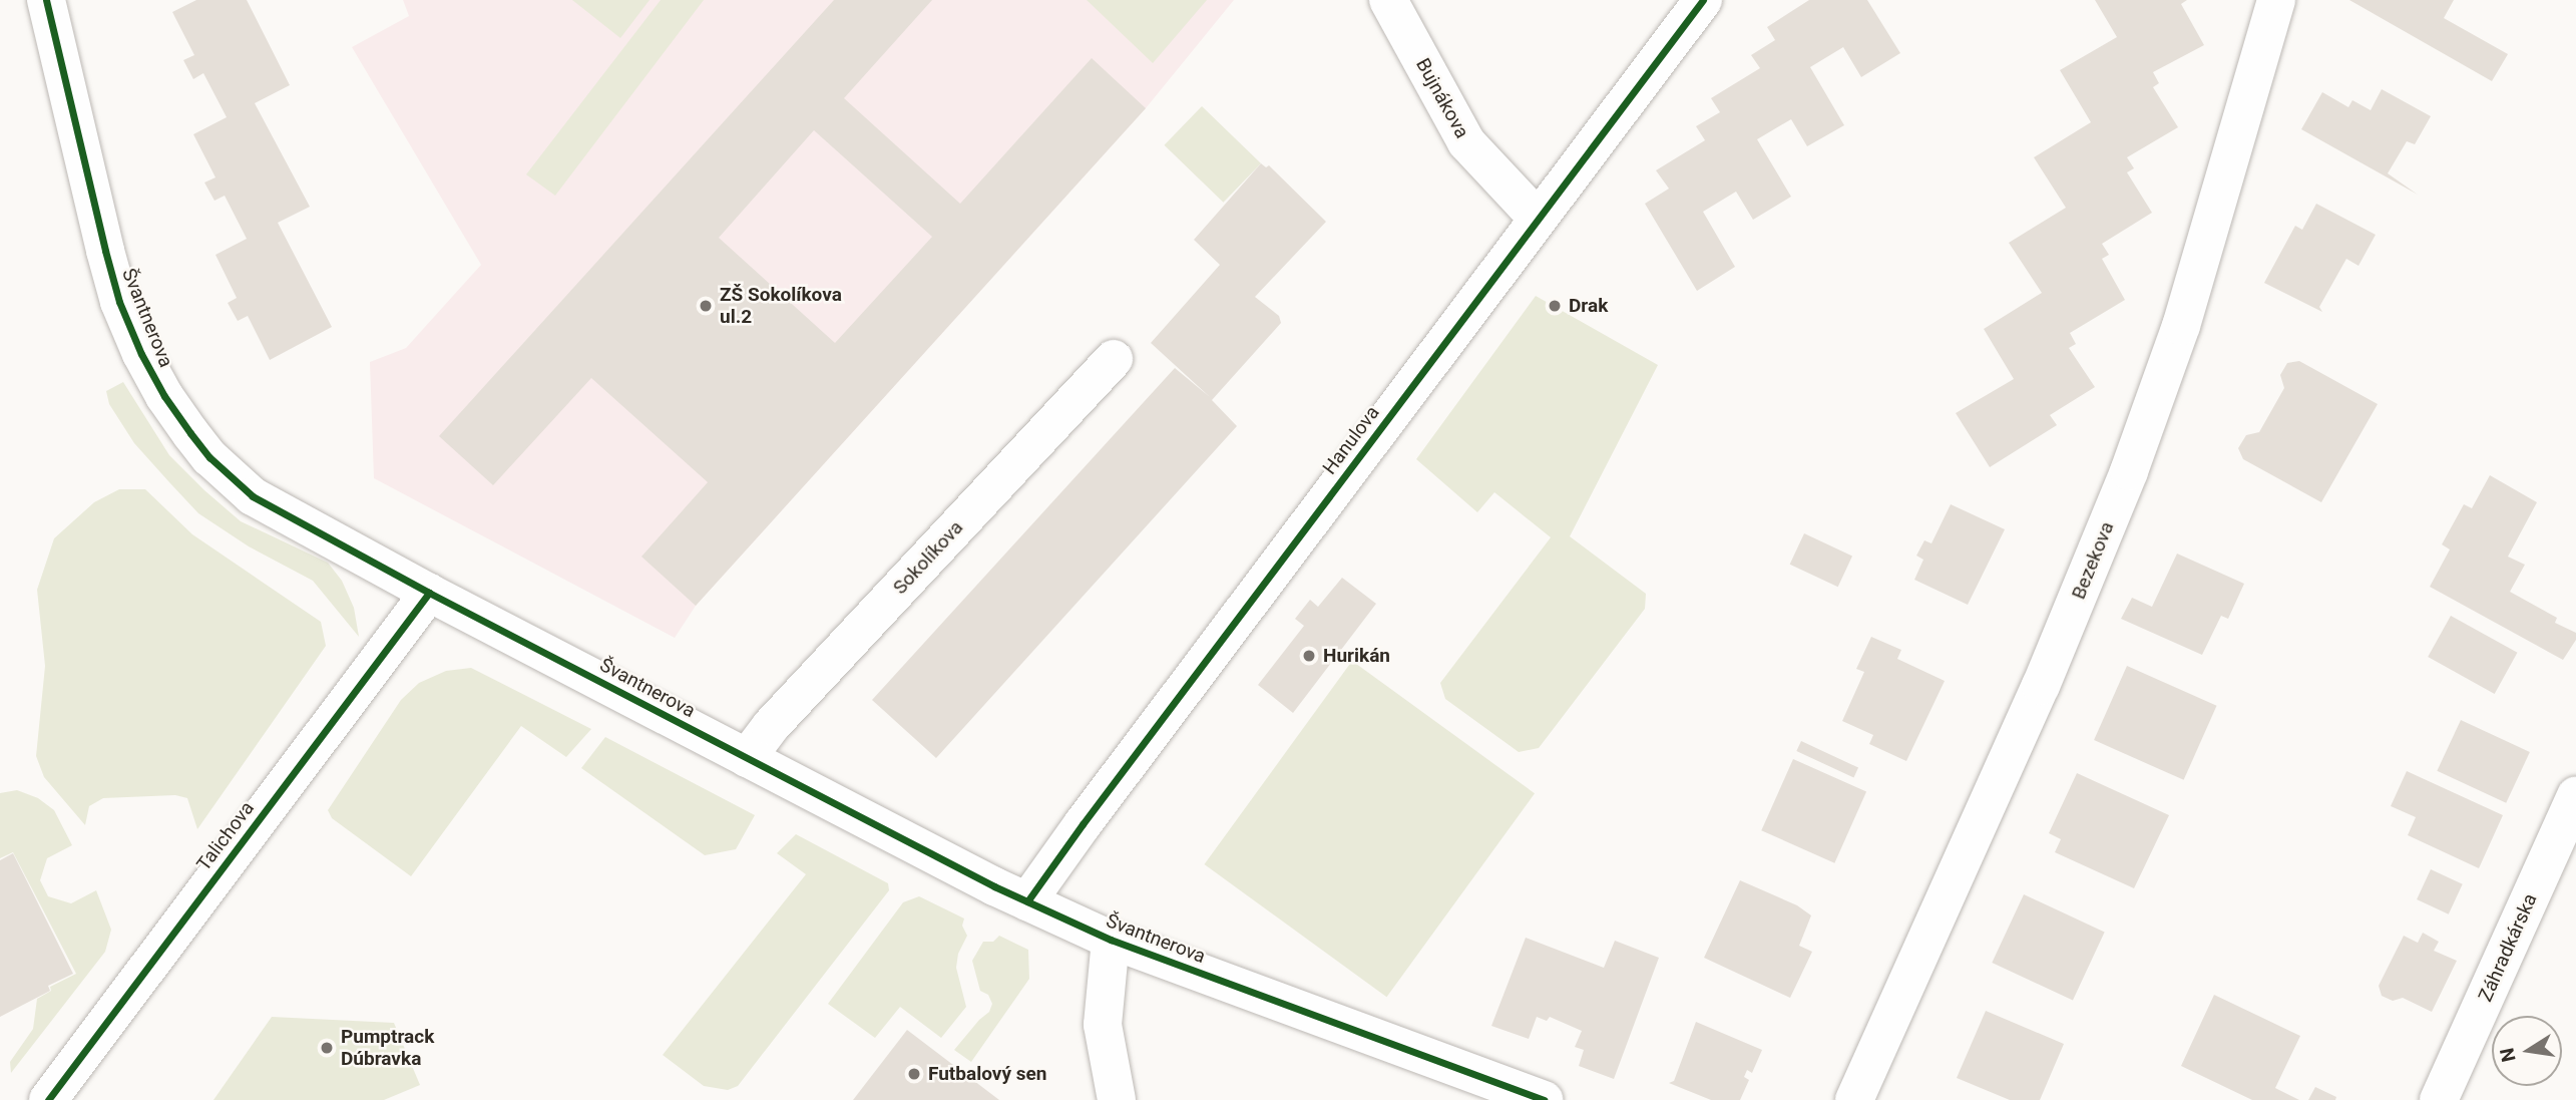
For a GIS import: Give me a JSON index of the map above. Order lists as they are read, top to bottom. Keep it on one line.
{"streets":{"street":["Bujnákova","Švantnerova","Hanulova","Sokolíkova","Bezekova","Talichova","Záhradkárska"]},"crossings":[["Bujnákova","Hanulova"],["Švantnerova","Hanulova"],["Švantnerova","Sokolíkova"],["Švantnerova","Talichova"]],"places":["ZŠ Sokolíkova ul.2","Drak","Hurikán","Pumptrack Dúbravka","Futbalový sen"],"north":"left"}
